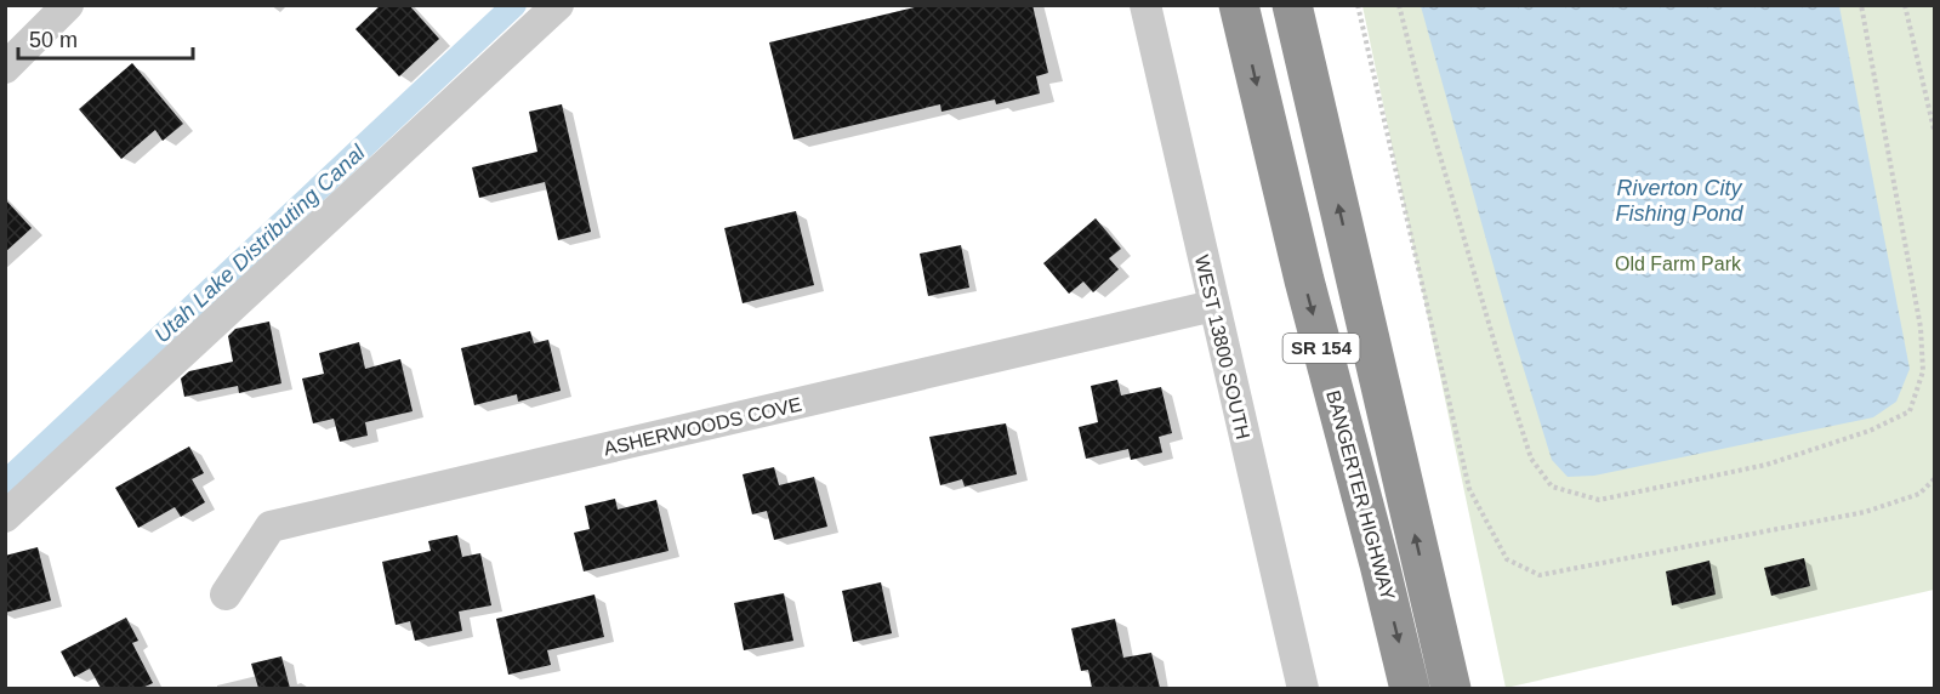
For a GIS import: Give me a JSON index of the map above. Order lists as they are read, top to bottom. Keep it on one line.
{"streets":{"highway":["SR 154","BANGERTER HIGHWAY"],"street":["WEST 13800 SOUTH","ASHERWOODS COVE"]},"crossings":[["WEST 13800 SOUTH","ASHERWOODS COVE"]],"water":["Riverton City Fishing Pond","Utah Lake Distributing Canal"],"parks":["Old Farm Park"],"scale_bar":"50 m"}
